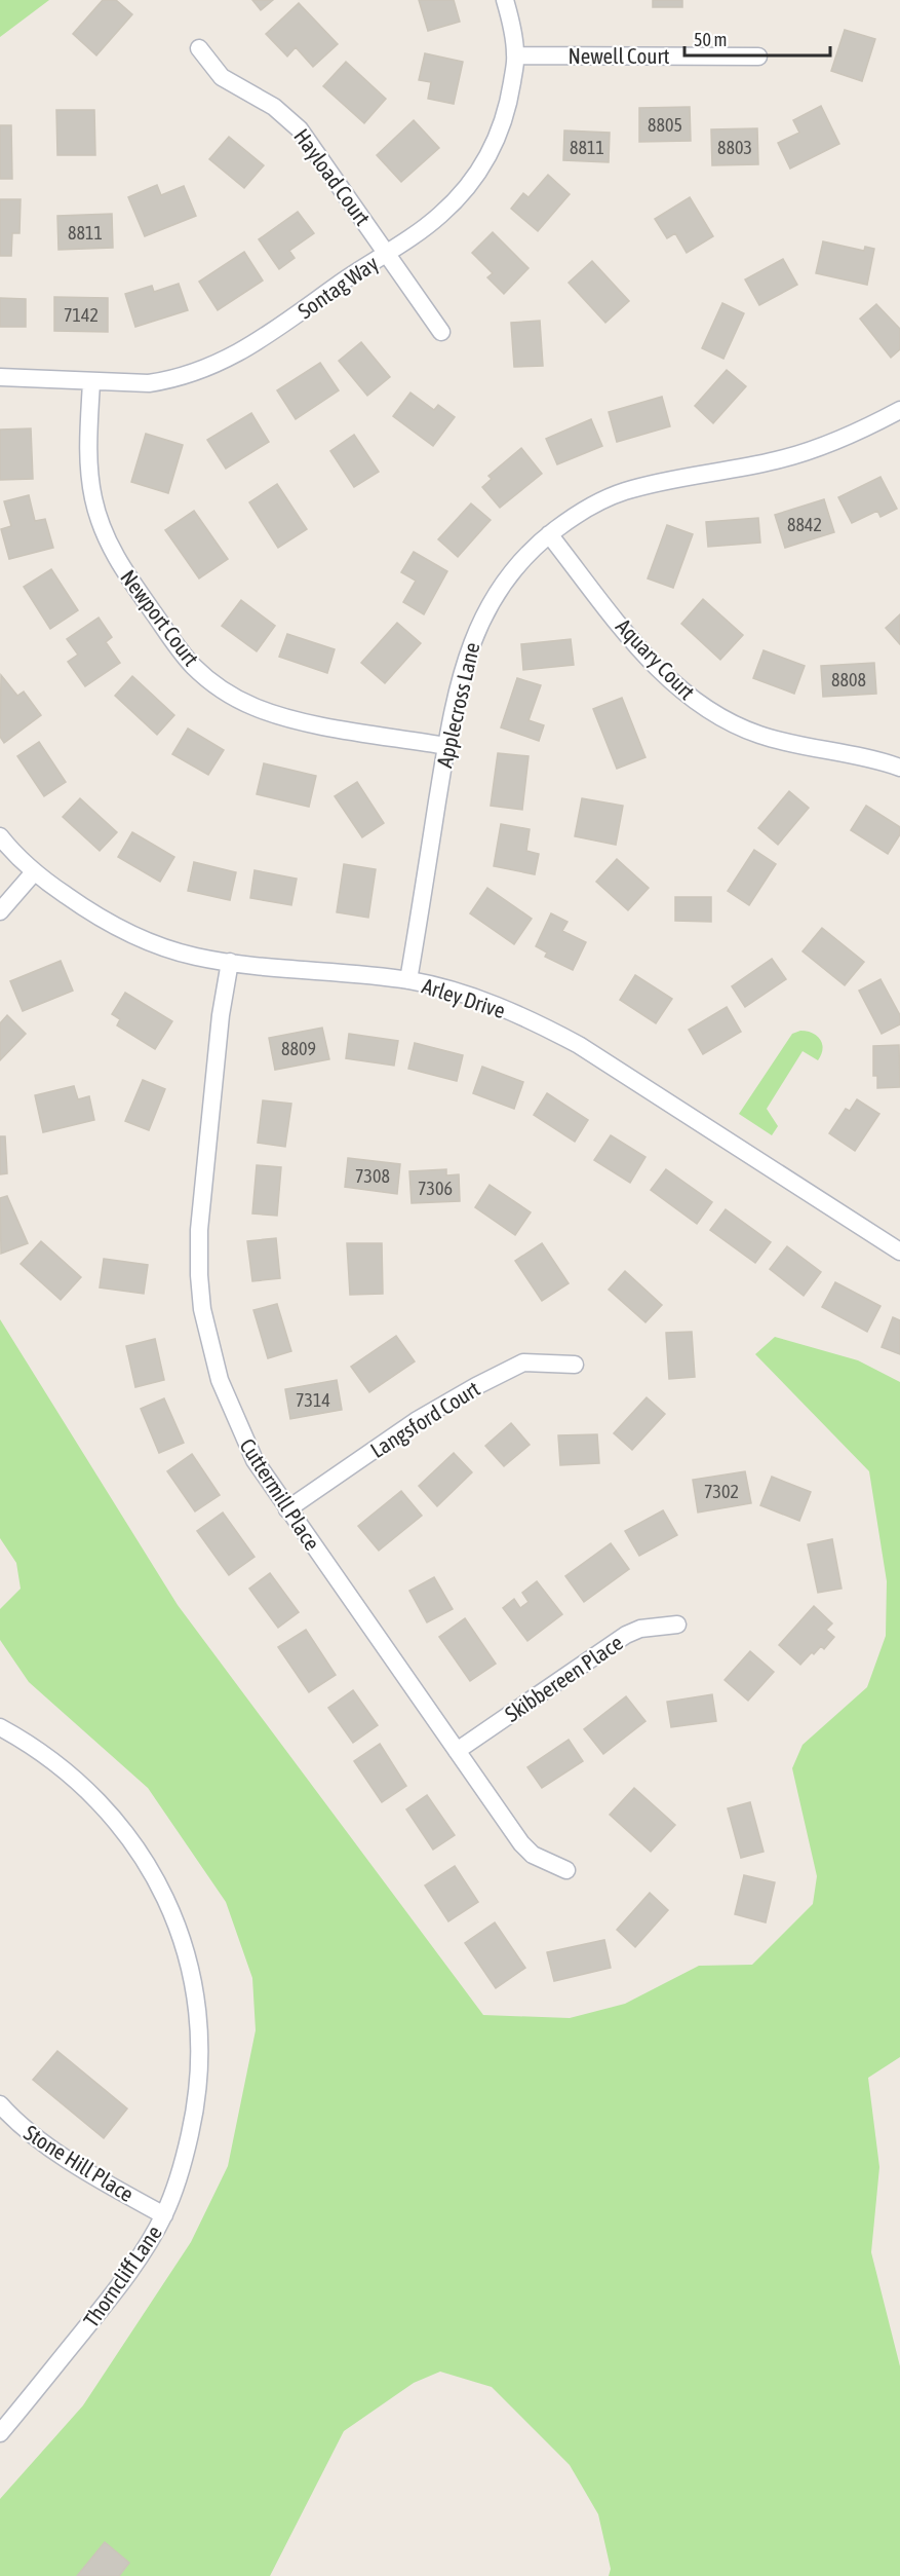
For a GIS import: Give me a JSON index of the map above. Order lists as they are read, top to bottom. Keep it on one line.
{"streets":{"street":["Newell Court","Hayload Court","Sontag Way","Newport Court","Aquary Court","Applecross Lane","Arley Drive","Langsford Court","Cuttermill Place","Skibbereen Place","Stone Hill Place","Thorncliff Lane"]},"crossings":[["Newell Court","Sontag Way"],["Hayload Court","Sontag Way"],["Sontag Way","Newport Court"],["Newport Court","Applecross Lane"],["Aquary Court","Applecross Lane"],["Applecross Lane","Arley Drive"],["Arley Drive","Cuttermill Place"],["Langsford Court","Cuttermill Place"],["Cuttermill Place","Skibbereen Place"],["Stone Hill Place","Thorncliff Lane"]],"house_numbers":["8805","8811","8803","8811","7142","8842","8808","8809","7308","7306","7314","7302"],"scale_bar":"50 m"}
